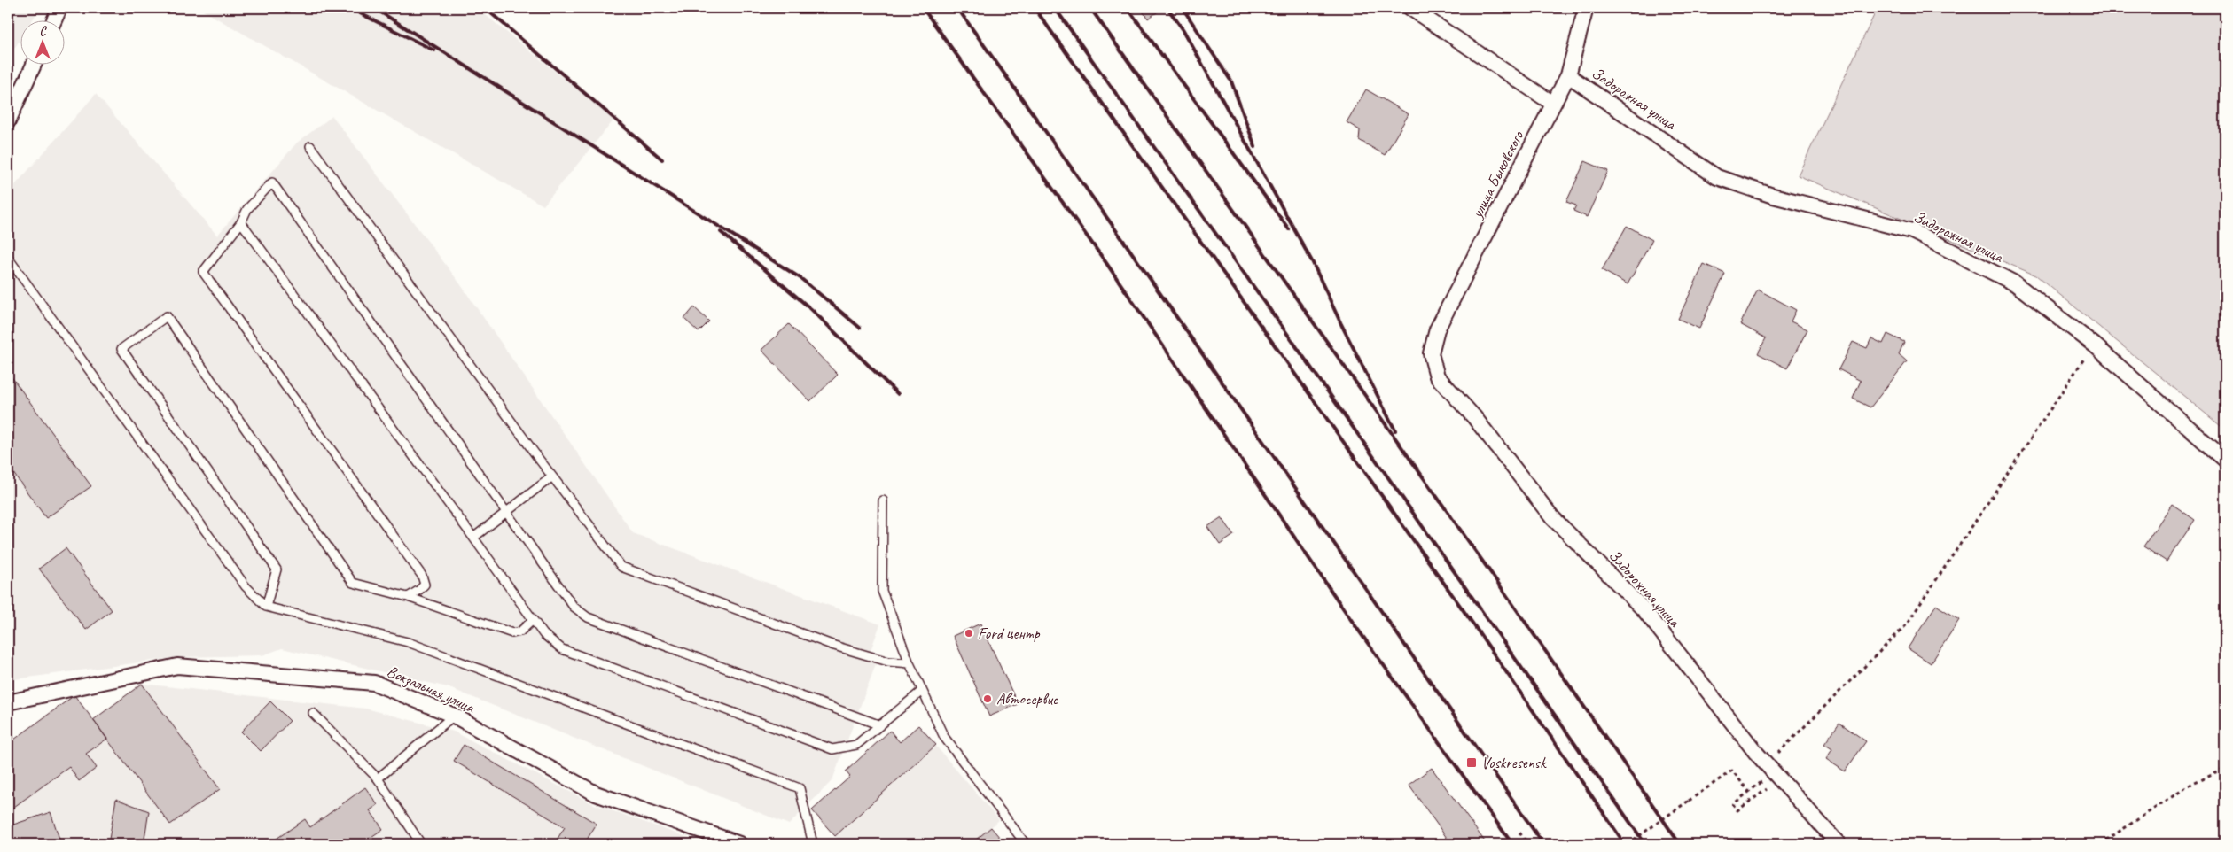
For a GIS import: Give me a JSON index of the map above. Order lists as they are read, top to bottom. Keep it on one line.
{"streets":{"street":["Задорожная улица","улица Быковского","Вокзальная улица"]},"crossings":[["Задорожная улица","улица Быковского"]],"places":{"other":["Ford центр","Автосервис"],"transit":["Voskresensk"]},"north":"top"}
